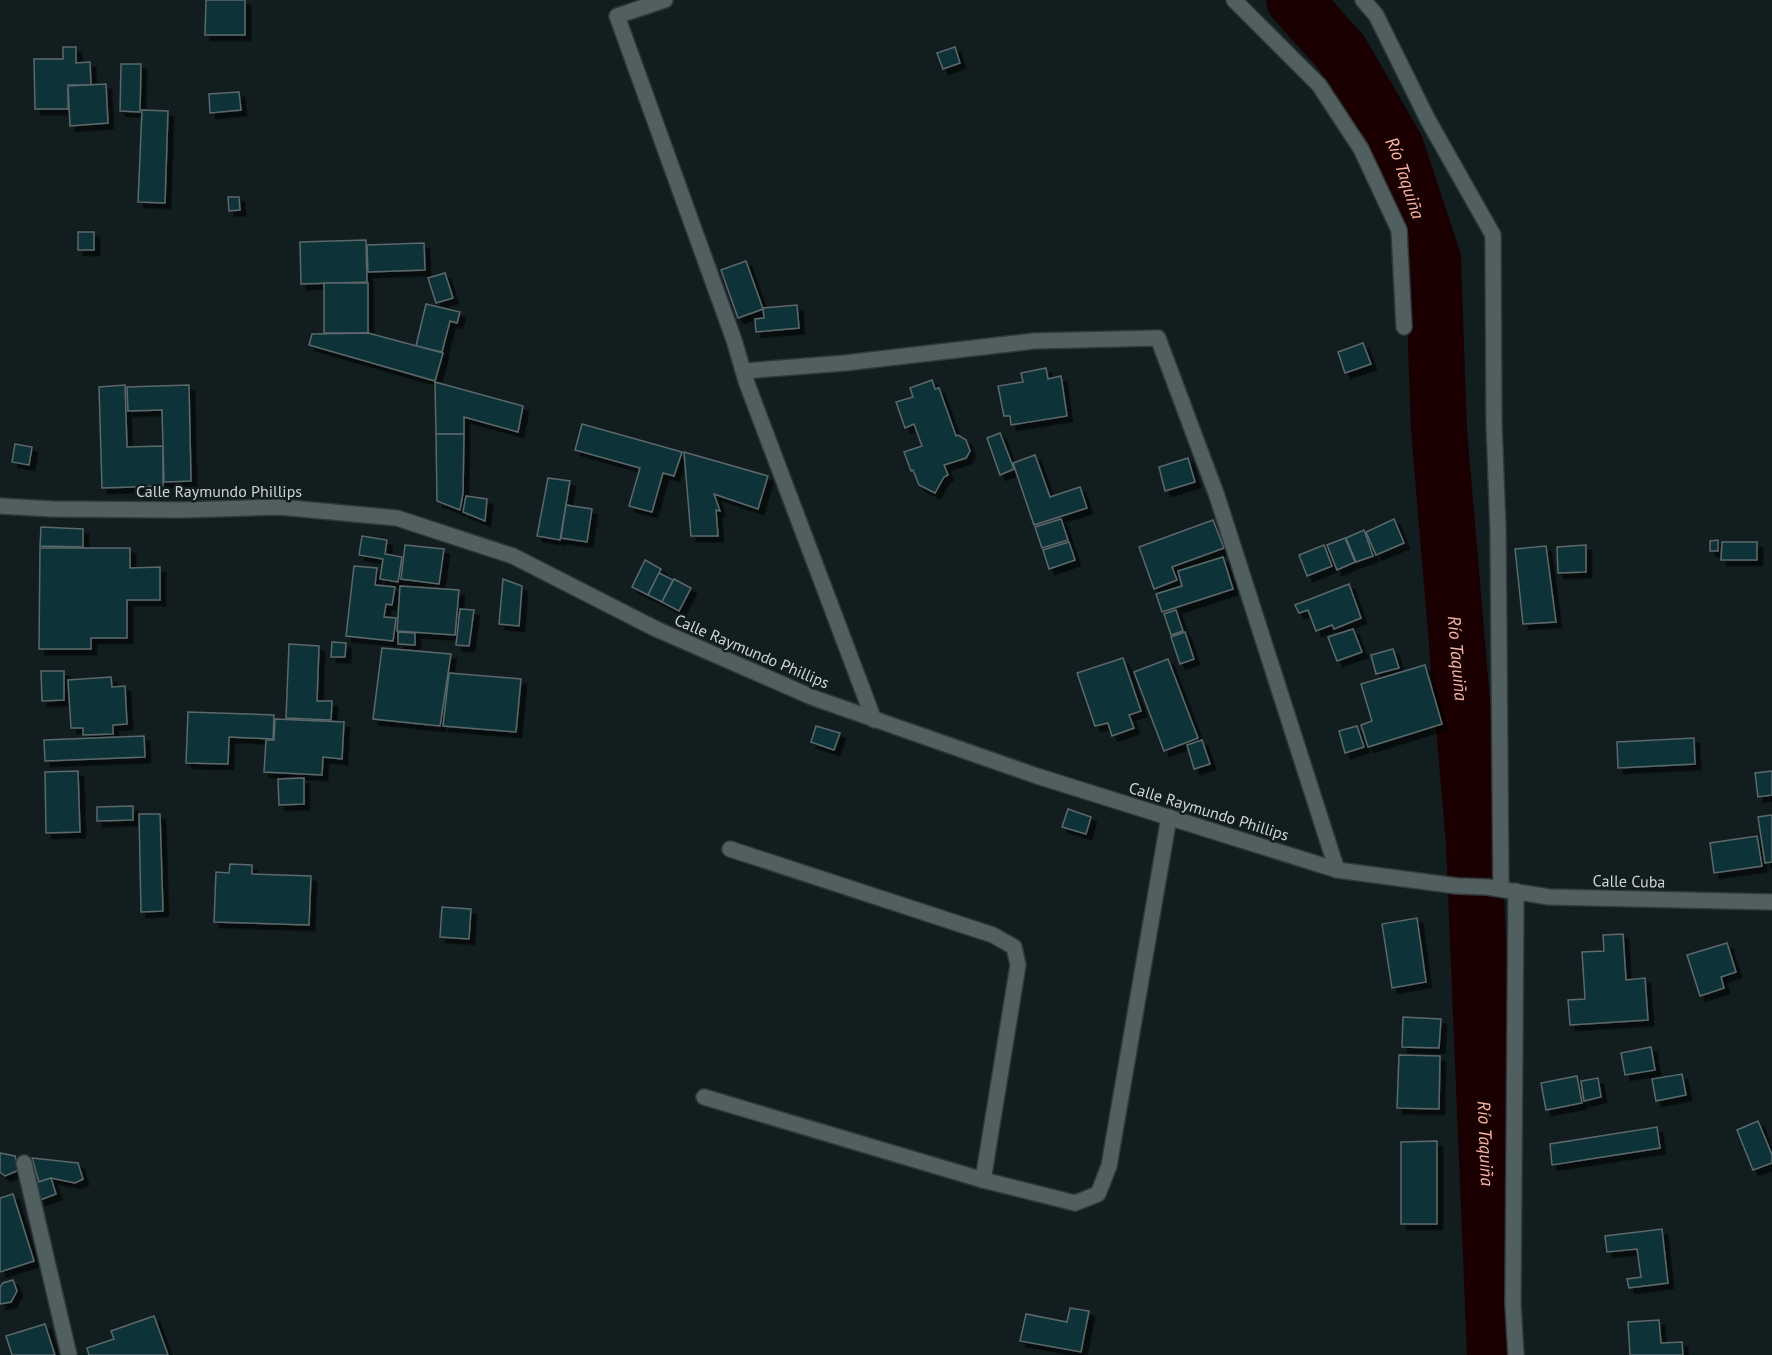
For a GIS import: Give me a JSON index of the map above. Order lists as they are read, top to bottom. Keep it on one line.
{"streets":{"street":["Calle Raymundo Phillips","Calle Cuba"]},"crossings":[["Calle Raymundo Phillips","Calle Cuba"]],"water":["Río Taquiña"]}
